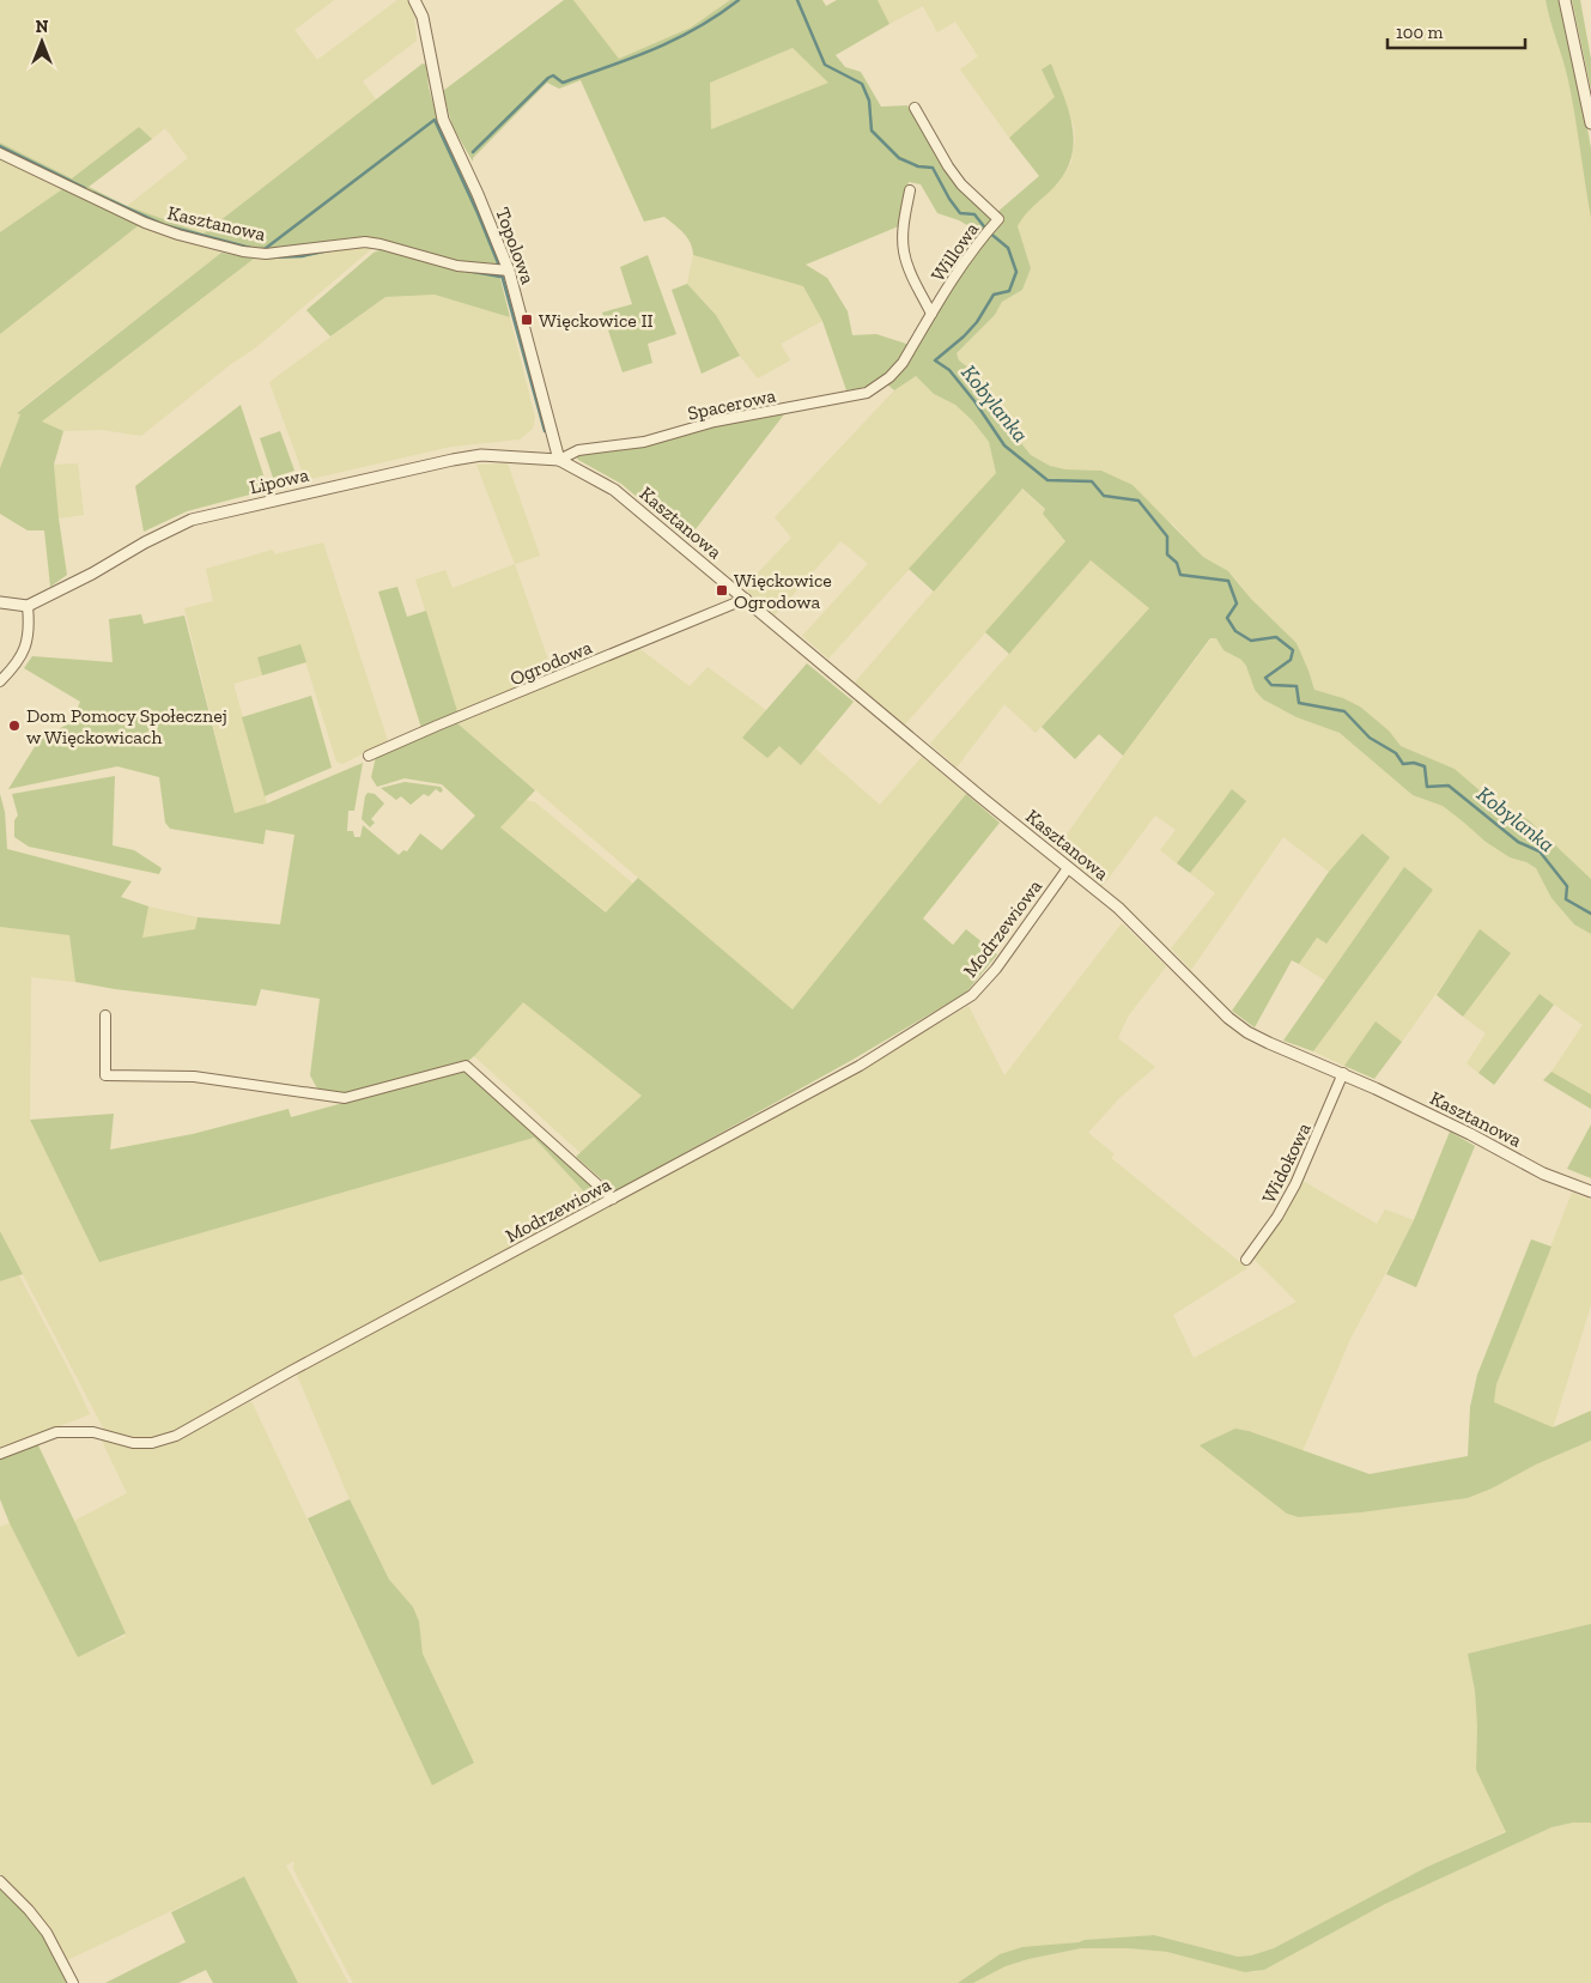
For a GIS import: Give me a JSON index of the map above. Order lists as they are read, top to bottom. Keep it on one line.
{"streets":{"street":["Kasztanowa","Topolowa","Willowa","Spacerowa","Lipowa","Ogrodowa","Modrzewiowa","Widokowa"]},"crossings":[["Kasztanowa","Topolowa"],["Kasztanowa","Spacerowa"],["Kasztanowa","Lipowa"],["Kasztanowa","Ogrodowa"],["Kasztanowa","Modrzewiowa"],["Kasztanowa","Widokowa"],["Topolowa","Spacerowa"],["Topolowa","Lipowa"],["Willowa","Spacerowa"],["Spacerowa","Lipowa"]],"water":["Kobylanka"],"places":{"transit":["Więckowice II","Więckowice Ogrodowa"],"other":["Dom Pomocy Społecznej w Więckowicach"]},"scale_bar":"100 m","north":"top"}
